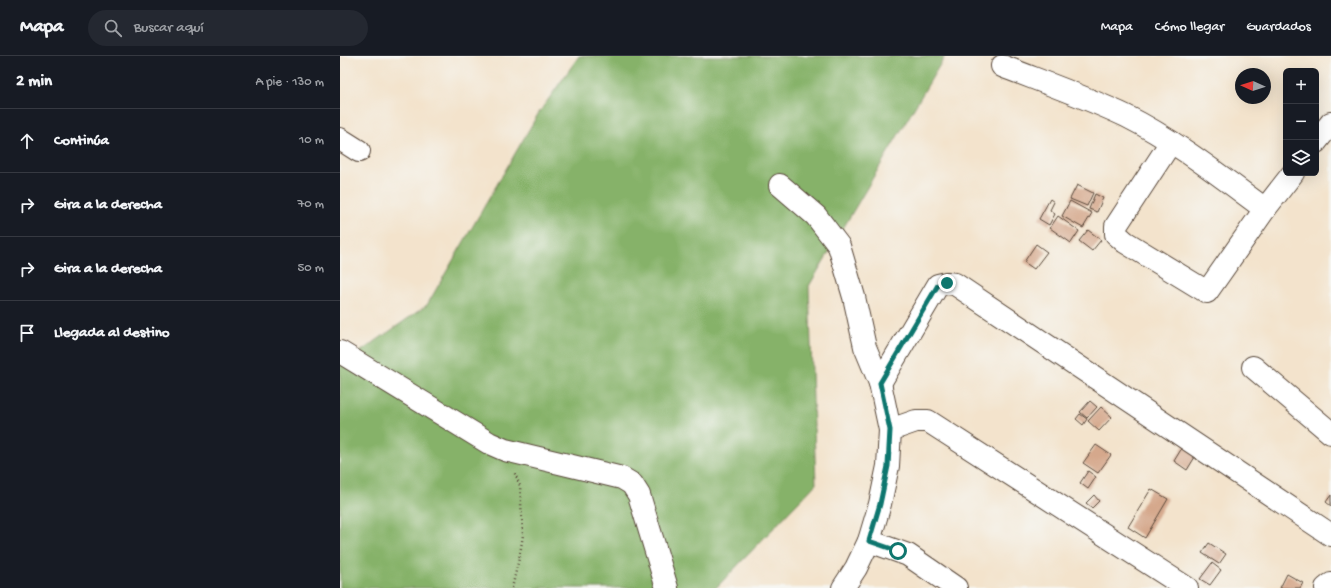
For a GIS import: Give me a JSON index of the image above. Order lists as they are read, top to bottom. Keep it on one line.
{"north":"left","page":{"header":"Mapa","search":"Buscar aquí","nav":["Mapa","Cómo llegar","Guardados"],"heading":["2 min","A pie · 130 m"],"map_buttons":["+","−"],"list":[["Continúa","10 m"],["Gira a la derecha","70 m"],["Gira a la derecha","50 m"],"Llegada al destino"]}}
